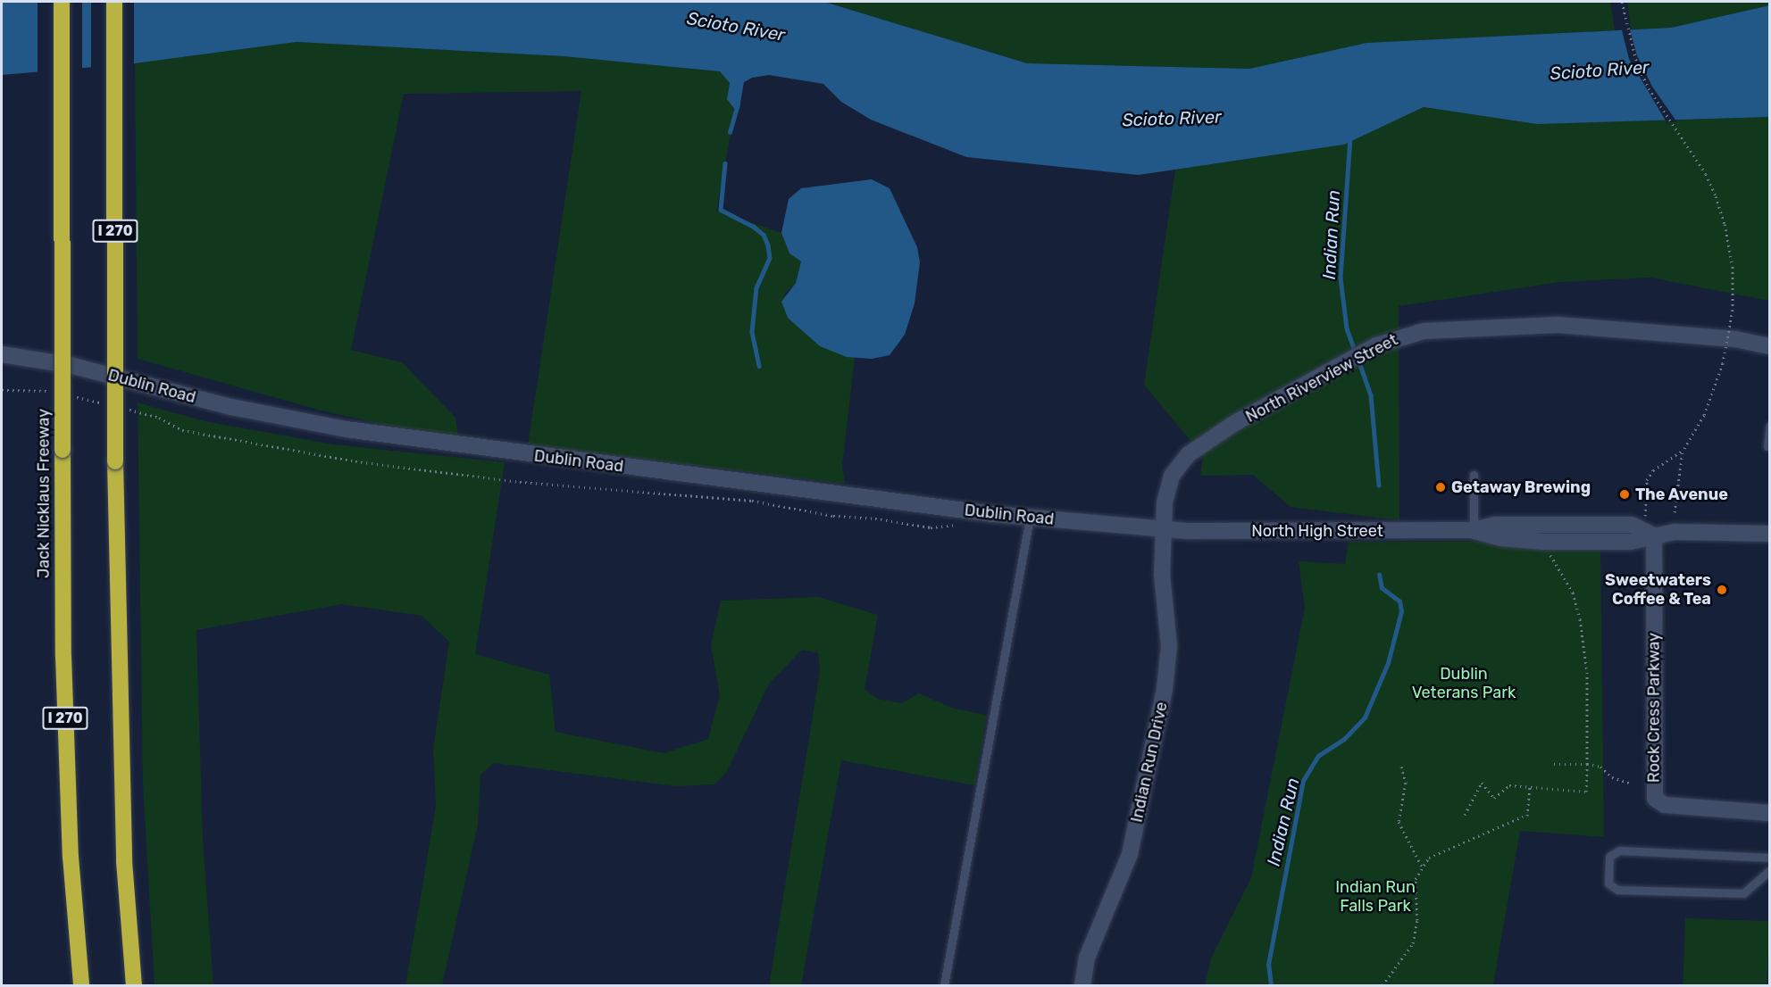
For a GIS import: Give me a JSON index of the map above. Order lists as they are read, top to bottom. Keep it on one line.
{"streets":{"highway":["I 270","Jack Nicklaus Freeway"],"main road":["North Riverview Street","Dublin Road","North High Street","Rock Cress Parkway","Indian Run Drive"]},"crossings":[["North Riverview Street","Dublin Road"],["North Riverview Street","North High Street"],["North Riverview Street","Indian Run Drive"],["Dublin Road","North High Street"],["Dublin Road","Indian Run Drive"],["North High Street","Rock Cress Parkway"],["North High Street","Indian Run Drive"]],"water":["Scioto River","Indian Run"],"parks":["Dublin Veterans Park","Indian Run Falls Park"],"places":["Getaway Brewing","The Avenue","Sweetwaters Coffee & Tea"]}
